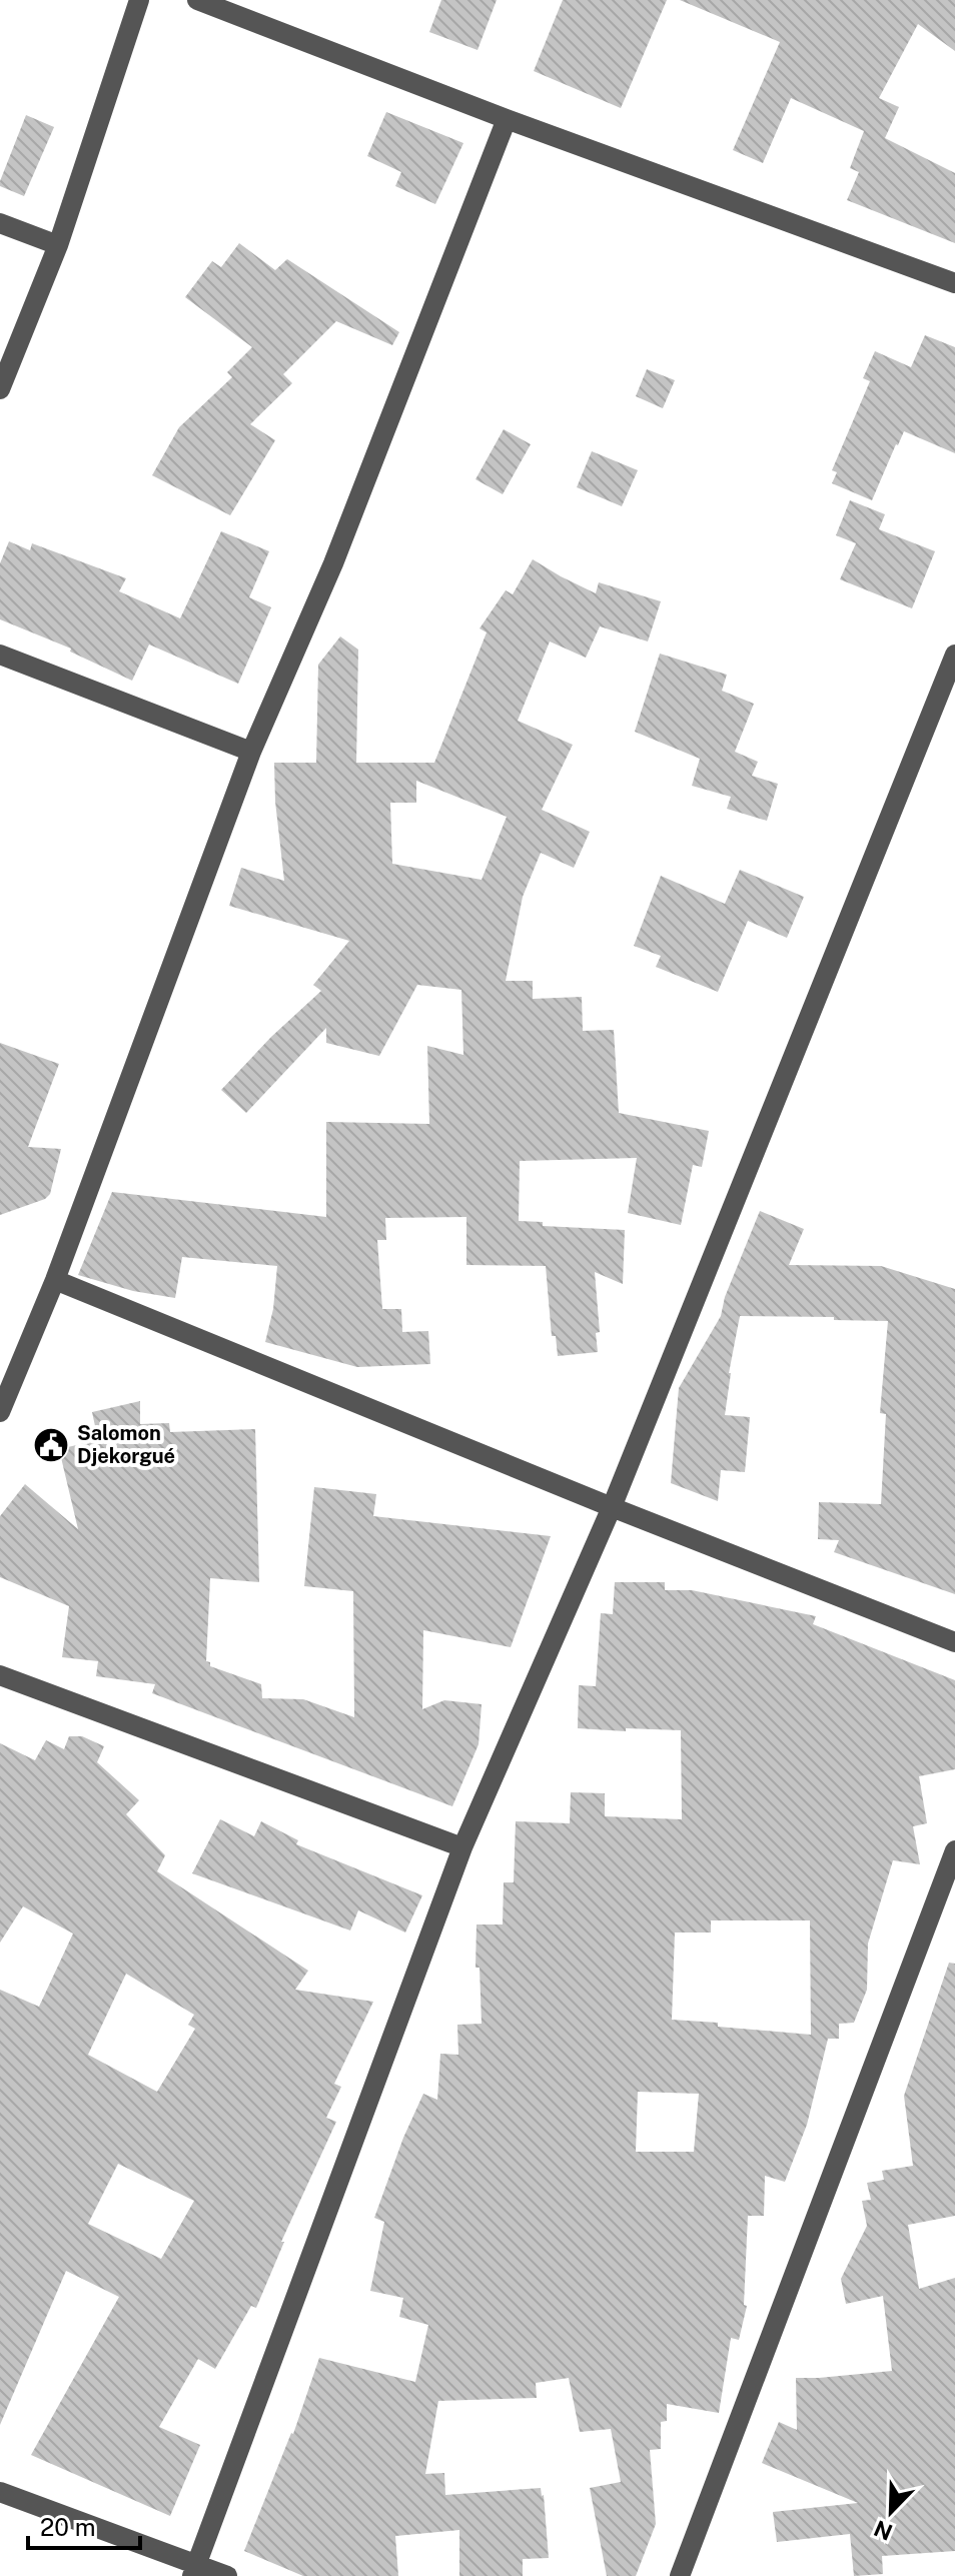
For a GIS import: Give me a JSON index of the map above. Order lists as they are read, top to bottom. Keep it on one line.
{"places":{"public building":["Salomon Djekorgué"]},"scale_bar":"20 m","north":"bottom left"}
